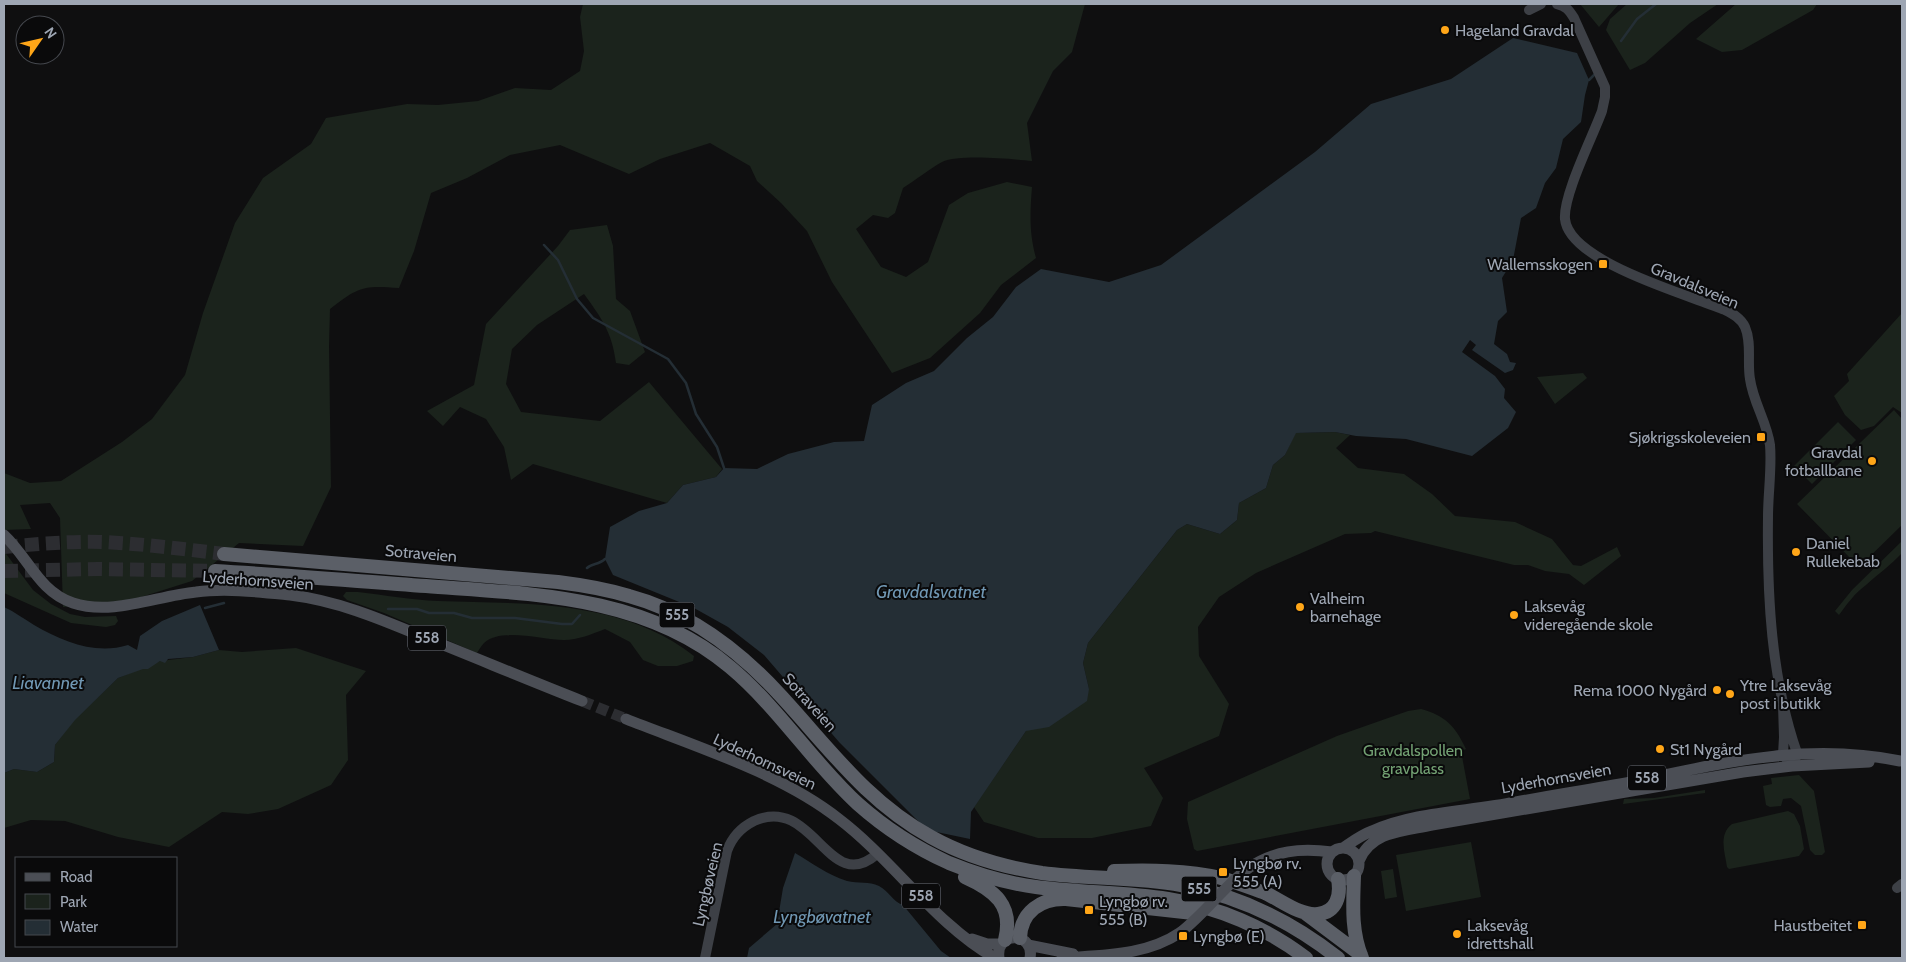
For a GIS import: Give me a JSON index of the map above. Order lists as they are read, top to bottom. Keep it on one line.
{"streets":{"highway":["Sotraveien","555"],"main road":["Gravdalsveien","Lyderhornsveien","558","Lyngbøveien"]},"crossings":[["Gravdalsveien","Lyderhornsveien"],["Sotraveien","555"],["Lyderhornsveien","555"],["Lyderhornsveien","558"],["Lyderhornsveien","Lyngbøveien"],["555","558"]],"water":["Gravdalsvatnet","Liavannet","Lyngbøvatnet"],"parks":["Gravdalspollen gravplass"],"places":{"other":["Hageland Gravdal","Gravdal fotballbane","Daniel Rullekebab","Valheim barnehage","Laksevåg videregående skole","Rema 1000 Nygård","Ytre Laksevåg post i butikk","St1 Nygård","Laksevåg idrettshall"],"transit":["Wallemsskogen","Sjøkrigsskoleveien","Lyngbø rv. 555 (A)","Lyngbø rv. 555 (B)","Haustbeitet","Lyngbø (E)"]},"legend":["Road","Park","Water"],"north":"top right"}
